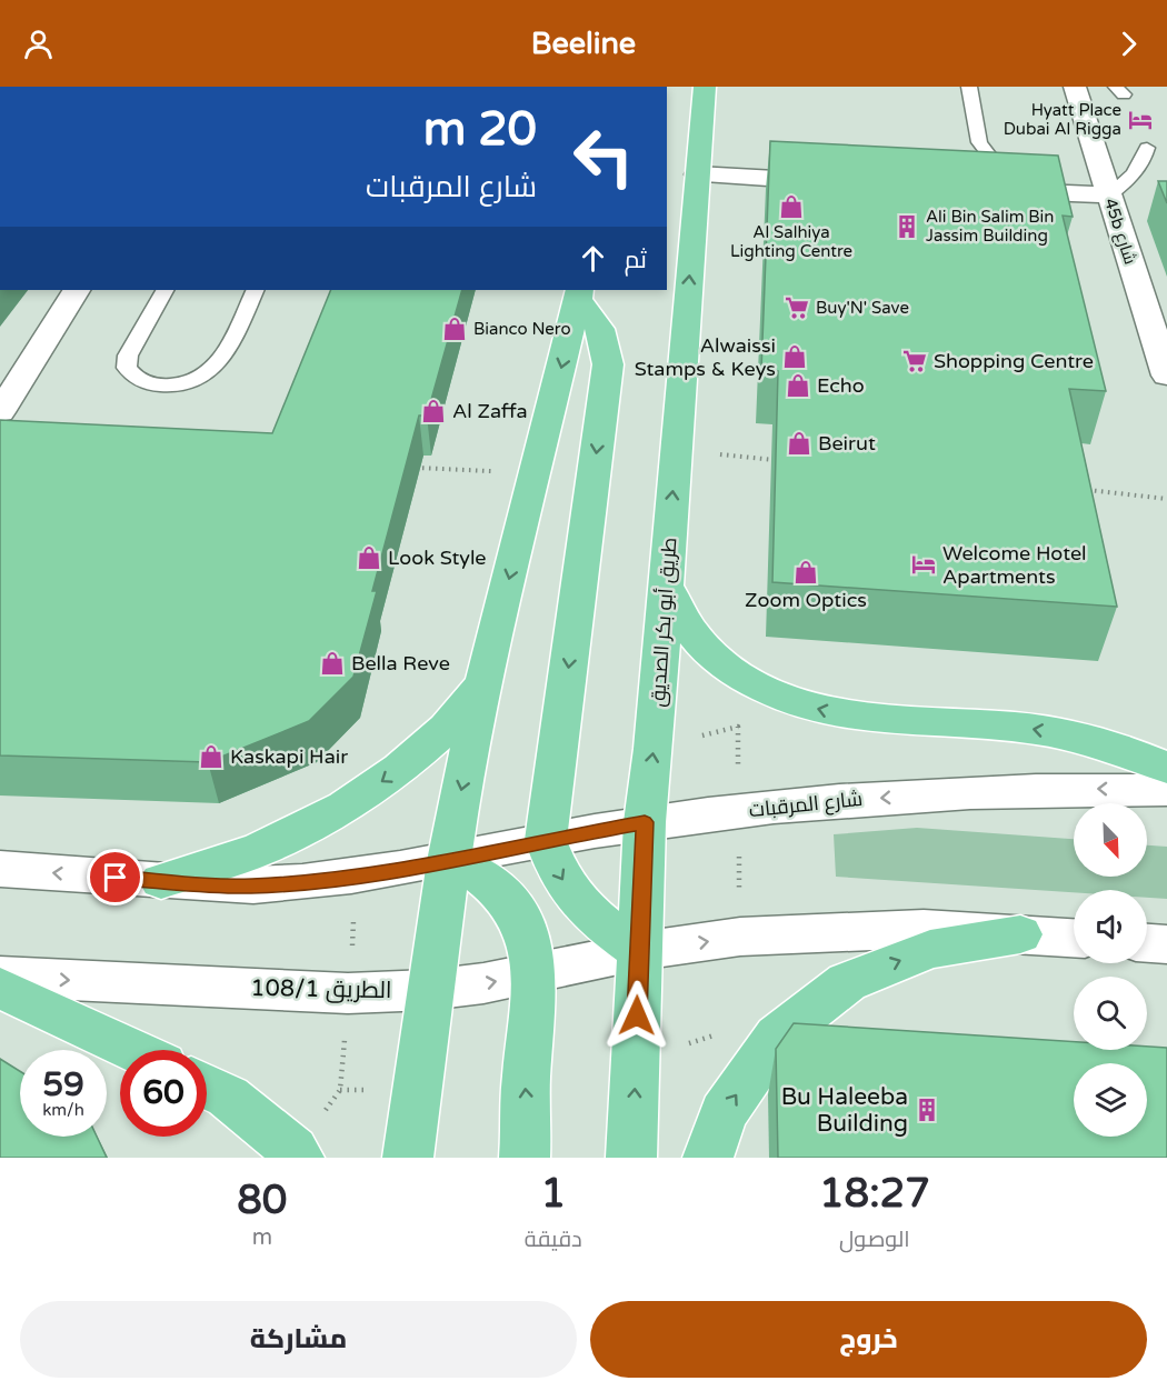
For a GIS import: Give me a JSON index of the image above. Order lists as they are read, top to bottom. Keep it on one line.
{"streets":{"main road":["طريق أبو بكر الصديق"],"street":["45b شارع","شارع المرقبات","108/1 الطريق"]},"crossings":[["طريق أبو بكر الصديق","شارع المرقبات"],["طريق أبو بكر الصديق","108/1 الطريق"]],"places":{"hotel":["Hyatt Place Dubai Al Rigga","Welcome Hotel Apartments"],"shop":["Al Salhiya Lighting Centre","Bianco Nero","Alwaissi Stamps & Keys","Echo","Al Zaffa","Beirut","Look Style","Zoom Optics","Bella Reve","Kaskapi Hair"],"building":["Ali Bin Salim Bin Jassim Building","Bu Haleeba Building"],"supermarket":["Buy'N' Save","Shopping Centre"]},"north":"bottom right","page":{"header":"Beeline","turn":["20 m","شارع المرقبات"],"then":"ثم","speed":"59 km/h","limit":"60","eta":["18:27","الوصول","1","دقيقة","80","m"],"buttons":["خروج","مشاركة"]}}
